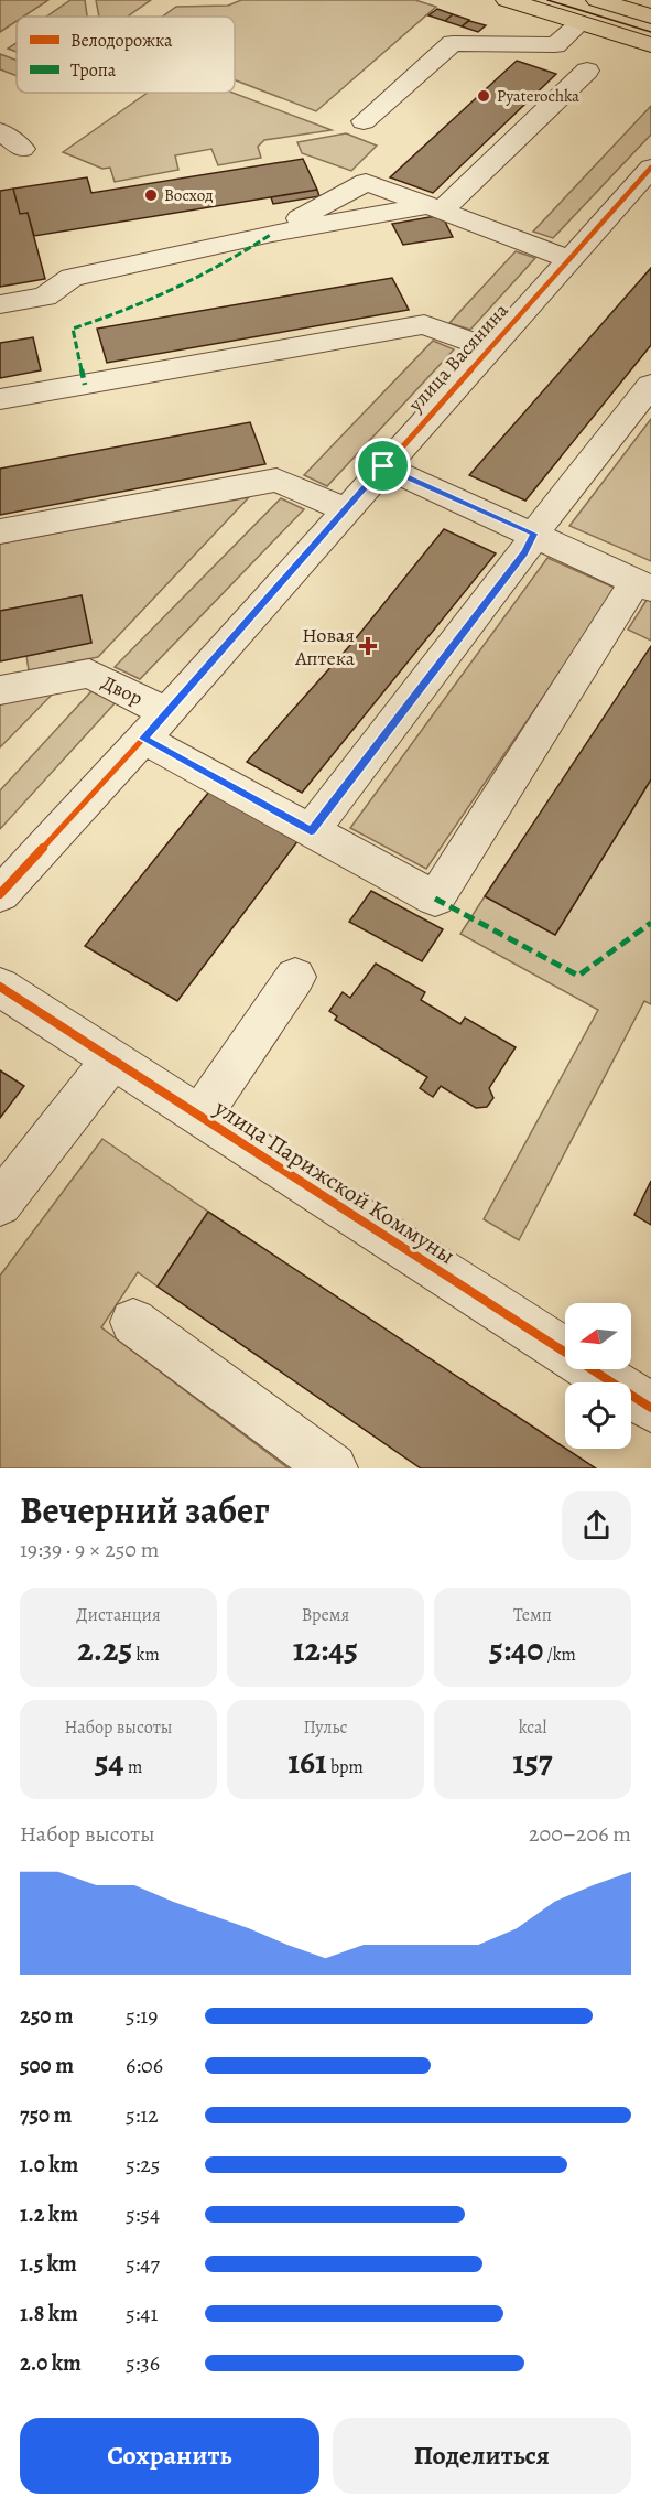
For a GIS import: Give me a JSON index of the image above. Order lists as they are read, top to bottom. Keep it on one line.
{"streets":{"street":["улица Васянина","Двор","улица Парижской Коммуны"]},"crossings":[["улица Васянина","Двор"]],"places":{"other":["Pyaterochka","Восход"],"health":["Новая Аптека"]},"legend":["Велодорожка","Тропа"],"north":"left","page":{"heading":["Вечерний забег","19:39 · 9 × 250 m"],"stats":[["Дистанция","2.25 km"],["Время","12:45"],["Темп","5:40 /km"],["Набор высоты","54 m"],["Пульс","161 bpm"],["kcal","157"]],"chart":["Набор высоты","200–206 m"],"list":[{"name":"250 m","note":"5:19"},{"name":"500 m","note":"6:06"},{"name":"750 m","note":"5:12"},{"name":"1.0 km","note":"5:25"},{"name":"1.2 km","note":"5:54"},{"name":"1.5 km","note":"5:47"},{"name":"1.8 km","note":"5:41"},{"name":"2.0 km","note":"5:36"}],"buttons":["Сохранить","Поделиться"]}}
